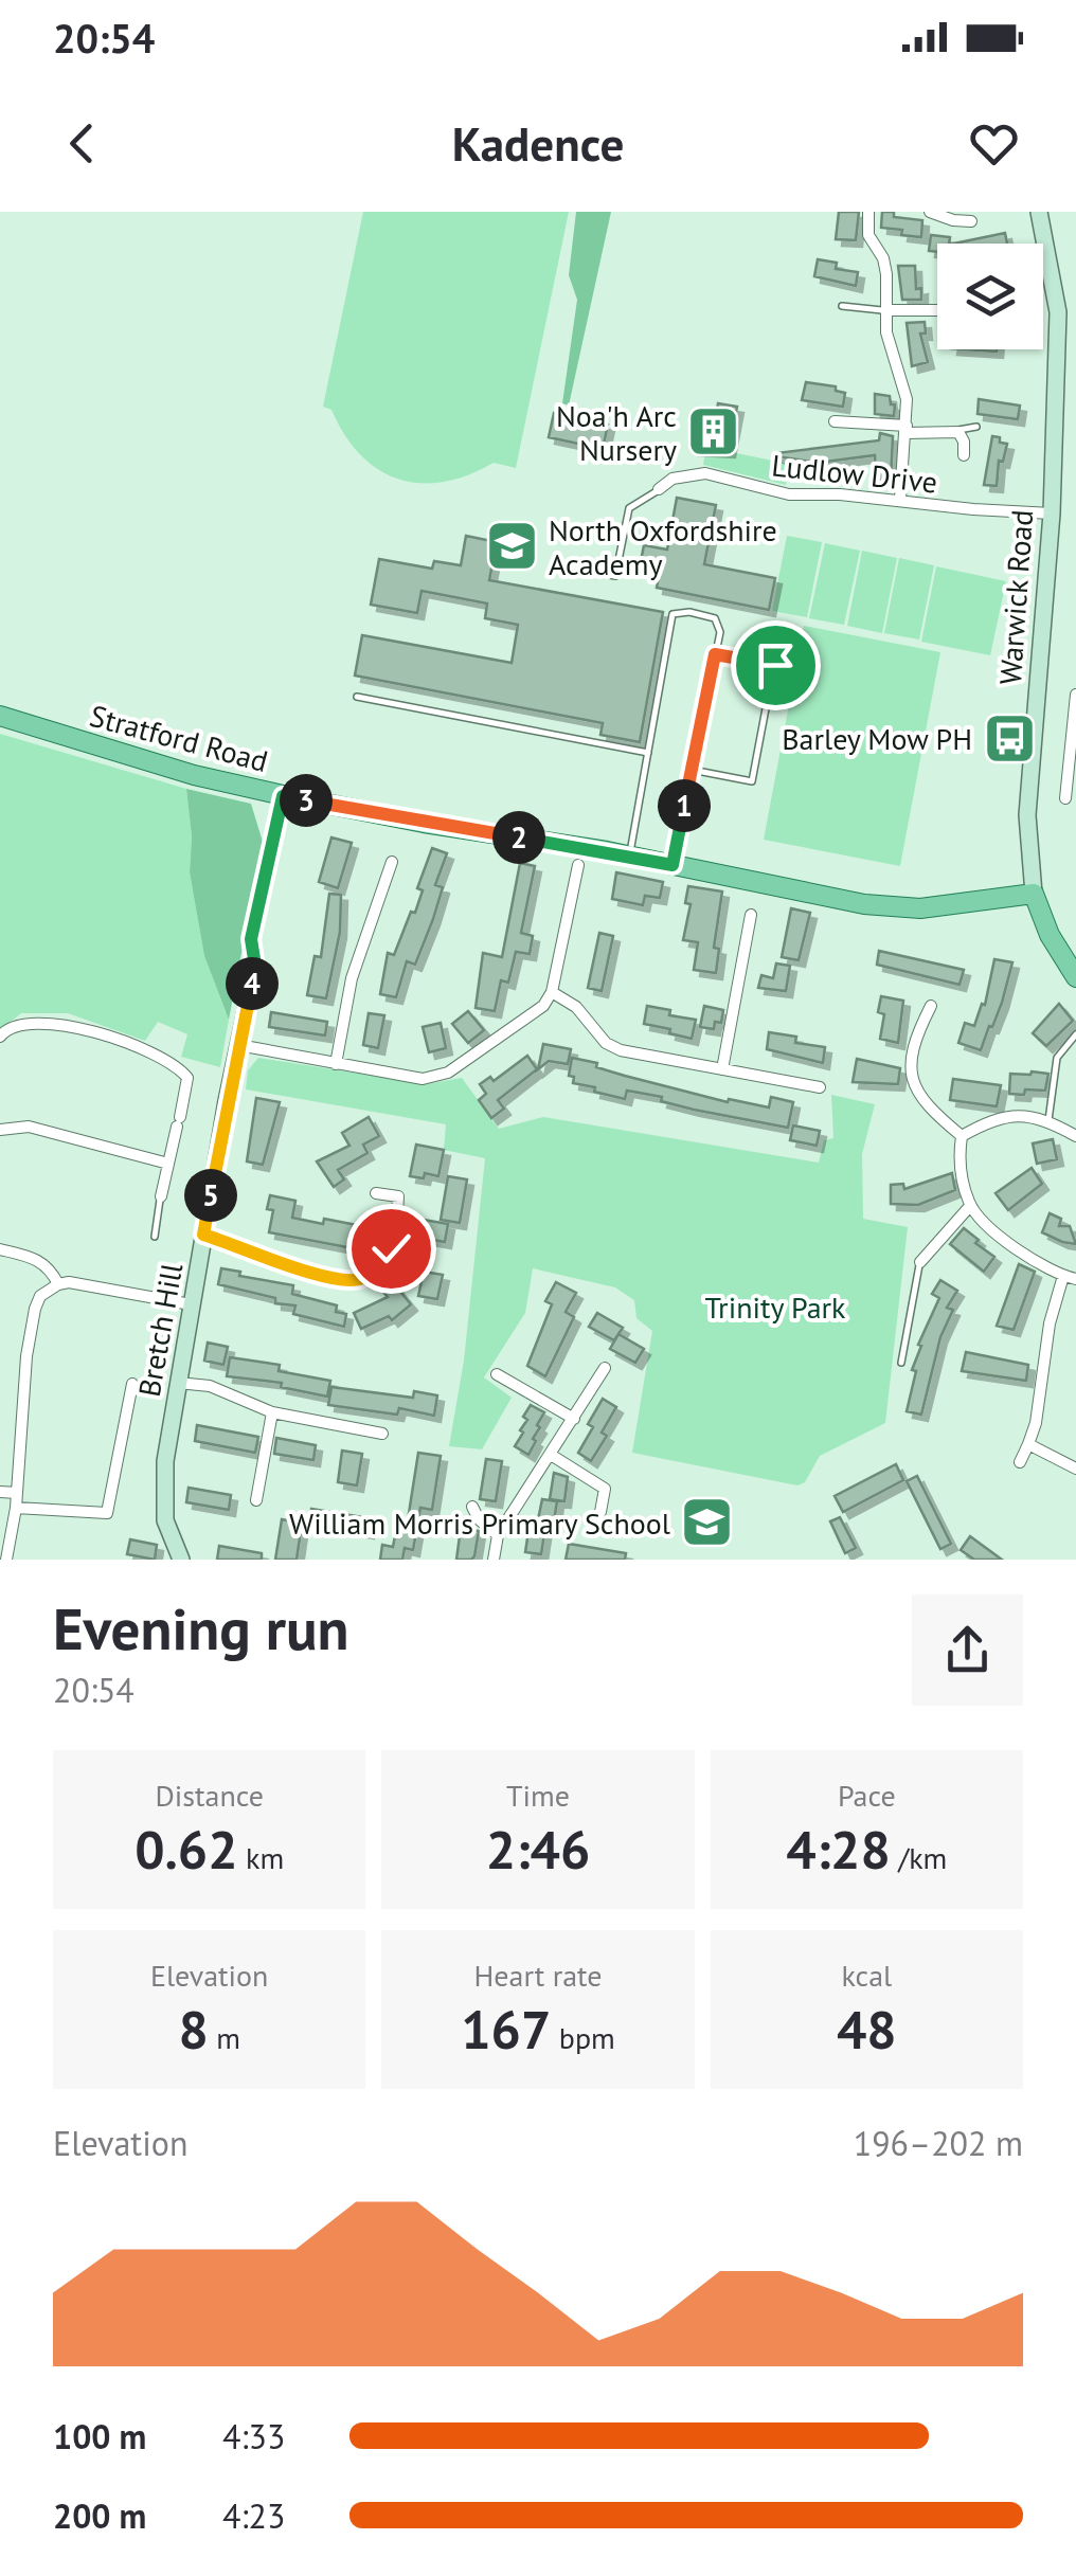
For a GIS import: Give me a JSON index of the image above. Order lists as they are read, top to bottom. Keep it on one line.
{"streets":{"main road":["Warwick Road","Stratford Road"],"street":["Ludlow Drive","Bretch Hill"]},"crossings":[["Ludlow Drive","Warwick Road"],["Warwick Road","Stratford Road"],["Stratford Road","Bretch Hill"]],"parks":["Trinity Park"],"places":{"building":["Noa'h Arc Nursery"],"school or university":["North Oxfordshire Academy","William Morris Primary School"],"bus stop":["Barley Mow PH"]},"page":{"status":"20:54","header":"Kadence","pins":["3","1","2","4","5"],"heading":["Evening run","20:54"],"stats":[["Distance","0.62 km"],["Time","2:46"],["Pace","4:28 /km"],["Elevation","8 m"],["Heart rate","167 bpm"],["kcal","48"]],"chart":["Elevation","196–202 m"],"list":[{"name":"100 m","note":"4:33"},{"name":"200 m","note":"4:23"}]}}
